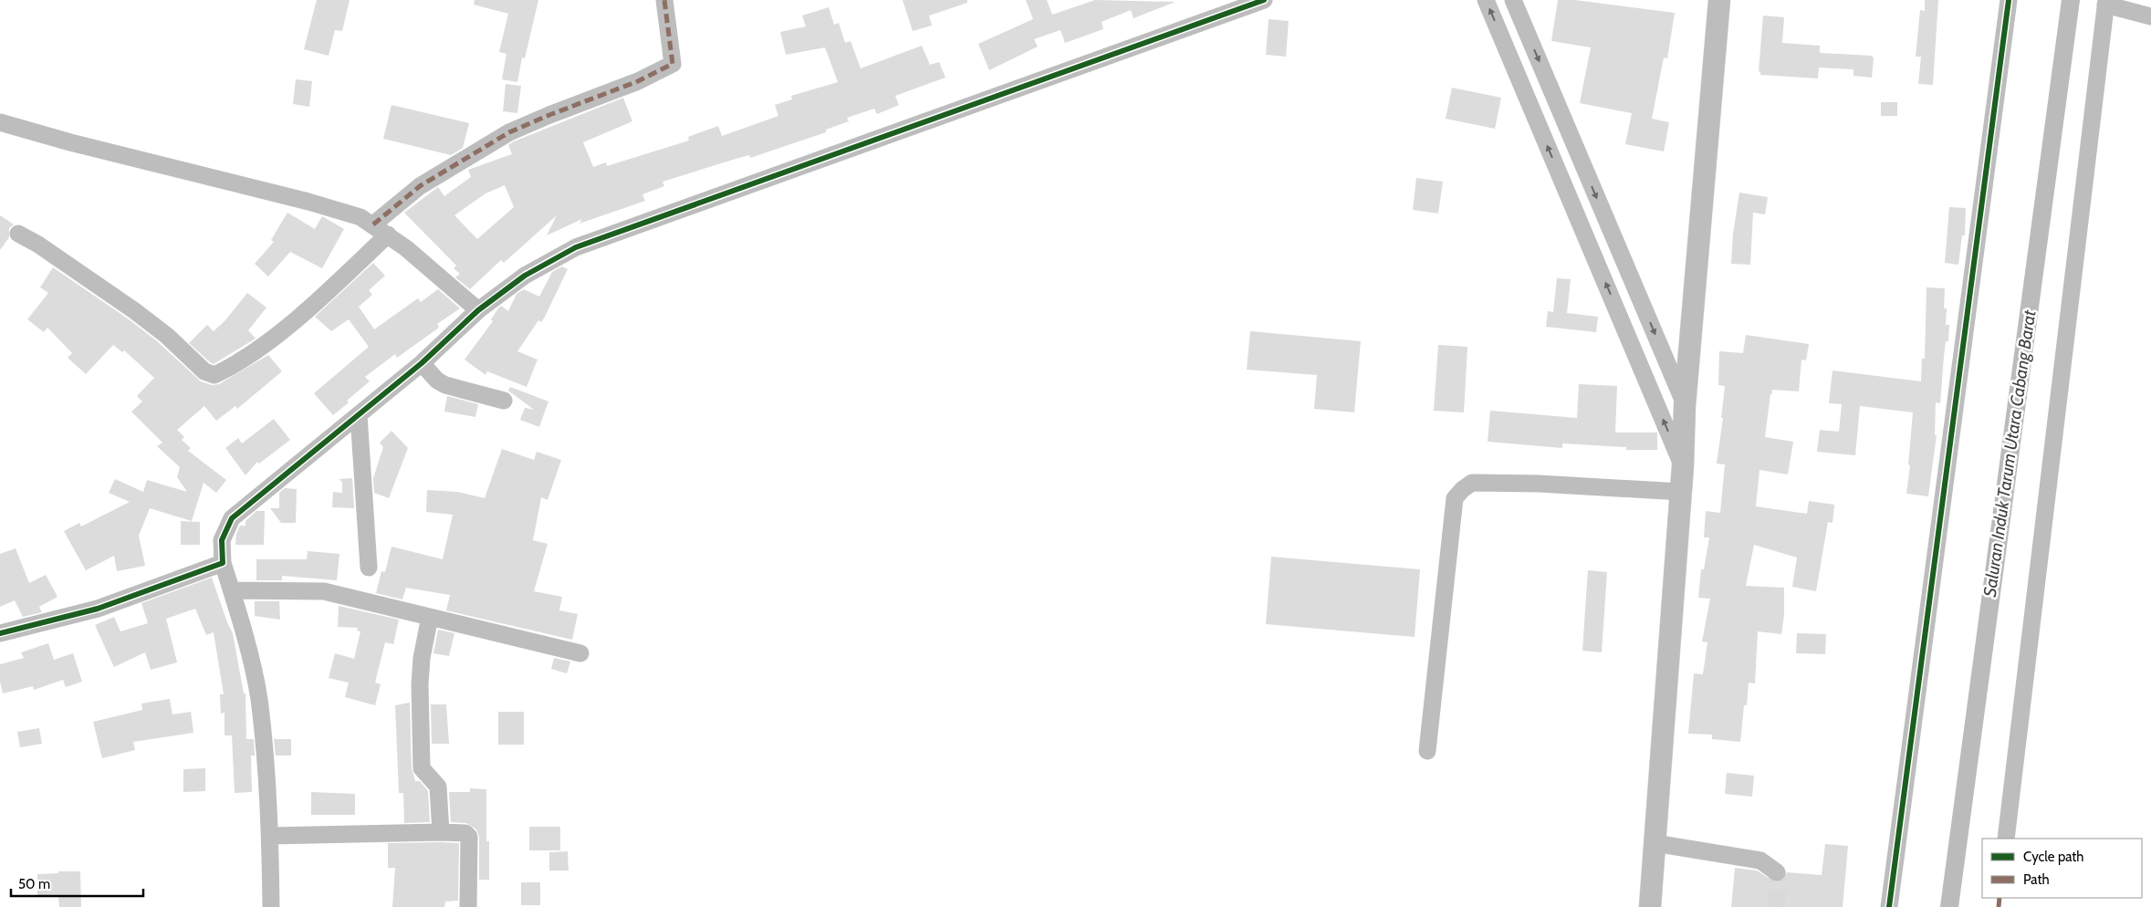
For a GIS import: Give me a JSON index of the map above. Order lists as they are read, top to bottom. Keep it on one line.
{"water":["Saluran Induk Tarum Utara Cabang Barat"],"legend":["Cycle path","Path"],"scale_bar":"50 m"}
